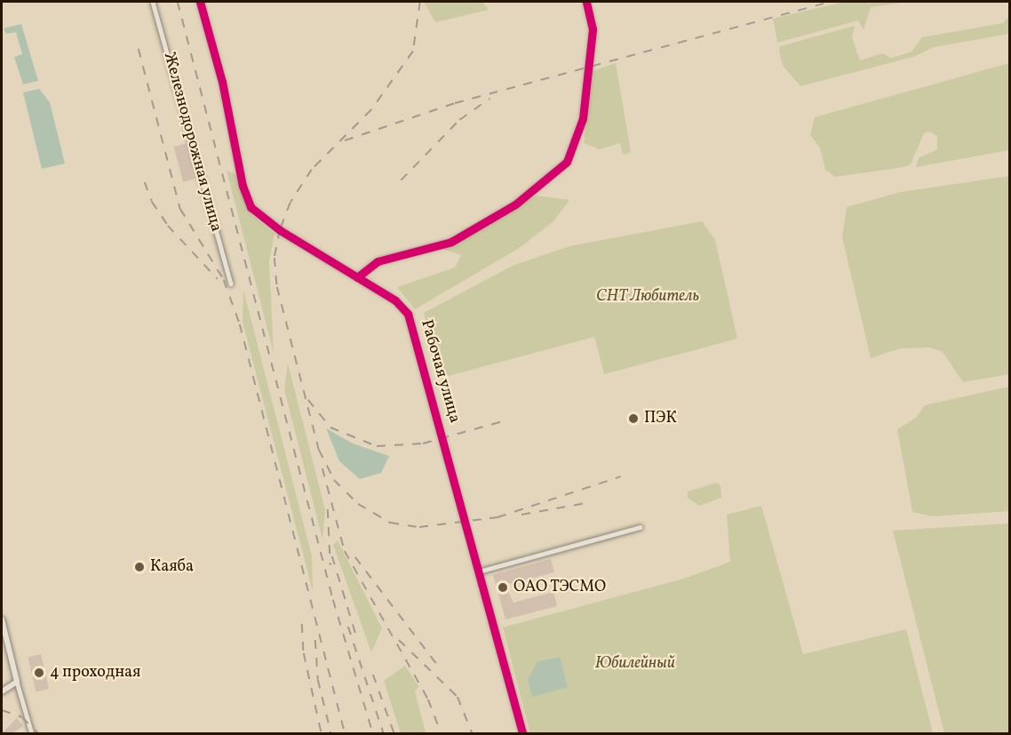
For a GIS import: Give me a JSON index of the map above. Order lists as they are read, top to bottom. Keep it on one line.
{"streets":{"street":["Железнодорожная улица","Рабочая улица"]},"parks":["СНТ Любитель","Юбилейный"],"places":["ПЭК","Каяба","ОАО ТЭСМО","4 проходная"]}
